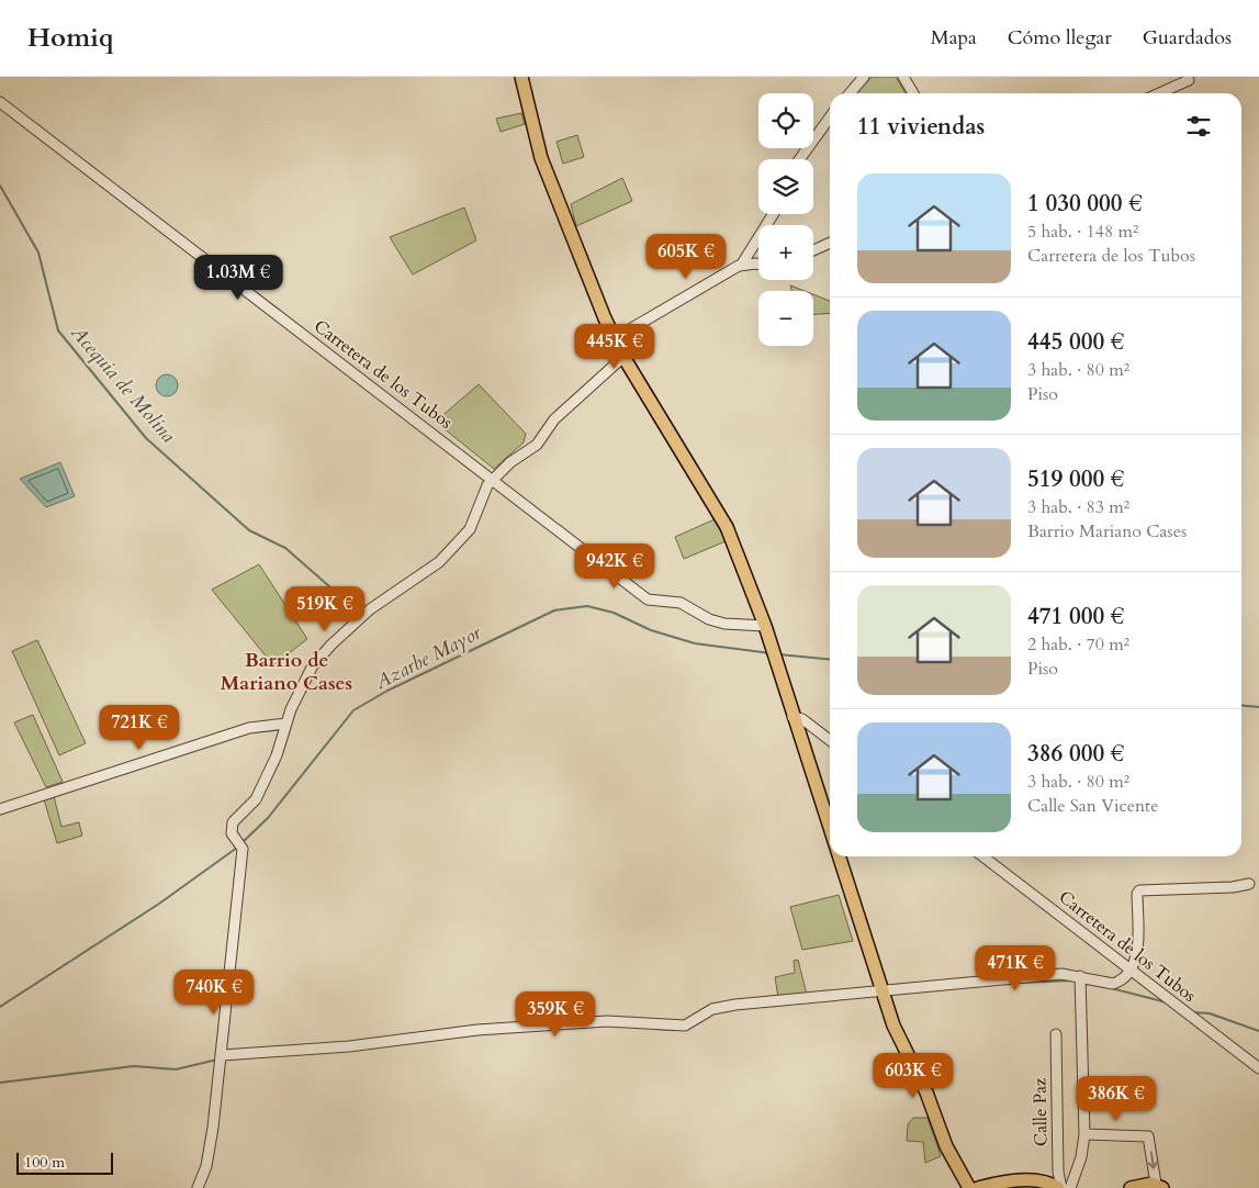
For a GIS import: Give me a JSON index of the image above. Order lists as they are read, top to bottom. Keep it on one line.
{"streets":{"street":["Carretera de los Tubos","Calle Paz"]},"districts":["Barrio de Mariano Cases"],"water":["Acequia de Molina","Azarbe Mayor"],"scale_bar":"100 m","page":{"header":"Homiq","nav":["Mapa","Cómo llegar","Guardados"],"map_buttons":["+","−"],"heading":"11 viviendas","list":[{"name":"1 030 000 €","note":"5 hab. · 148 m² · Carretera de los Tubos"},{"name":"445 000 €","note":"3 hab. · 80 m² · Piso"},{"name":"519 000 €","note":"3 hab. · 83 m² · Barrio Mariano Cases"},{"name":"471 000 €","note":"2 hab. · 70 m² · Piso"},{"name":"386 000 €","note":"3 hab. · 80 m² · Calle San Vicente"}],"price":["605K €","1.03M €","445K €","942K €","519K €","721K €","471K €","740K €","359K €","603K €","386K €"],"scale":"100 m"}}
